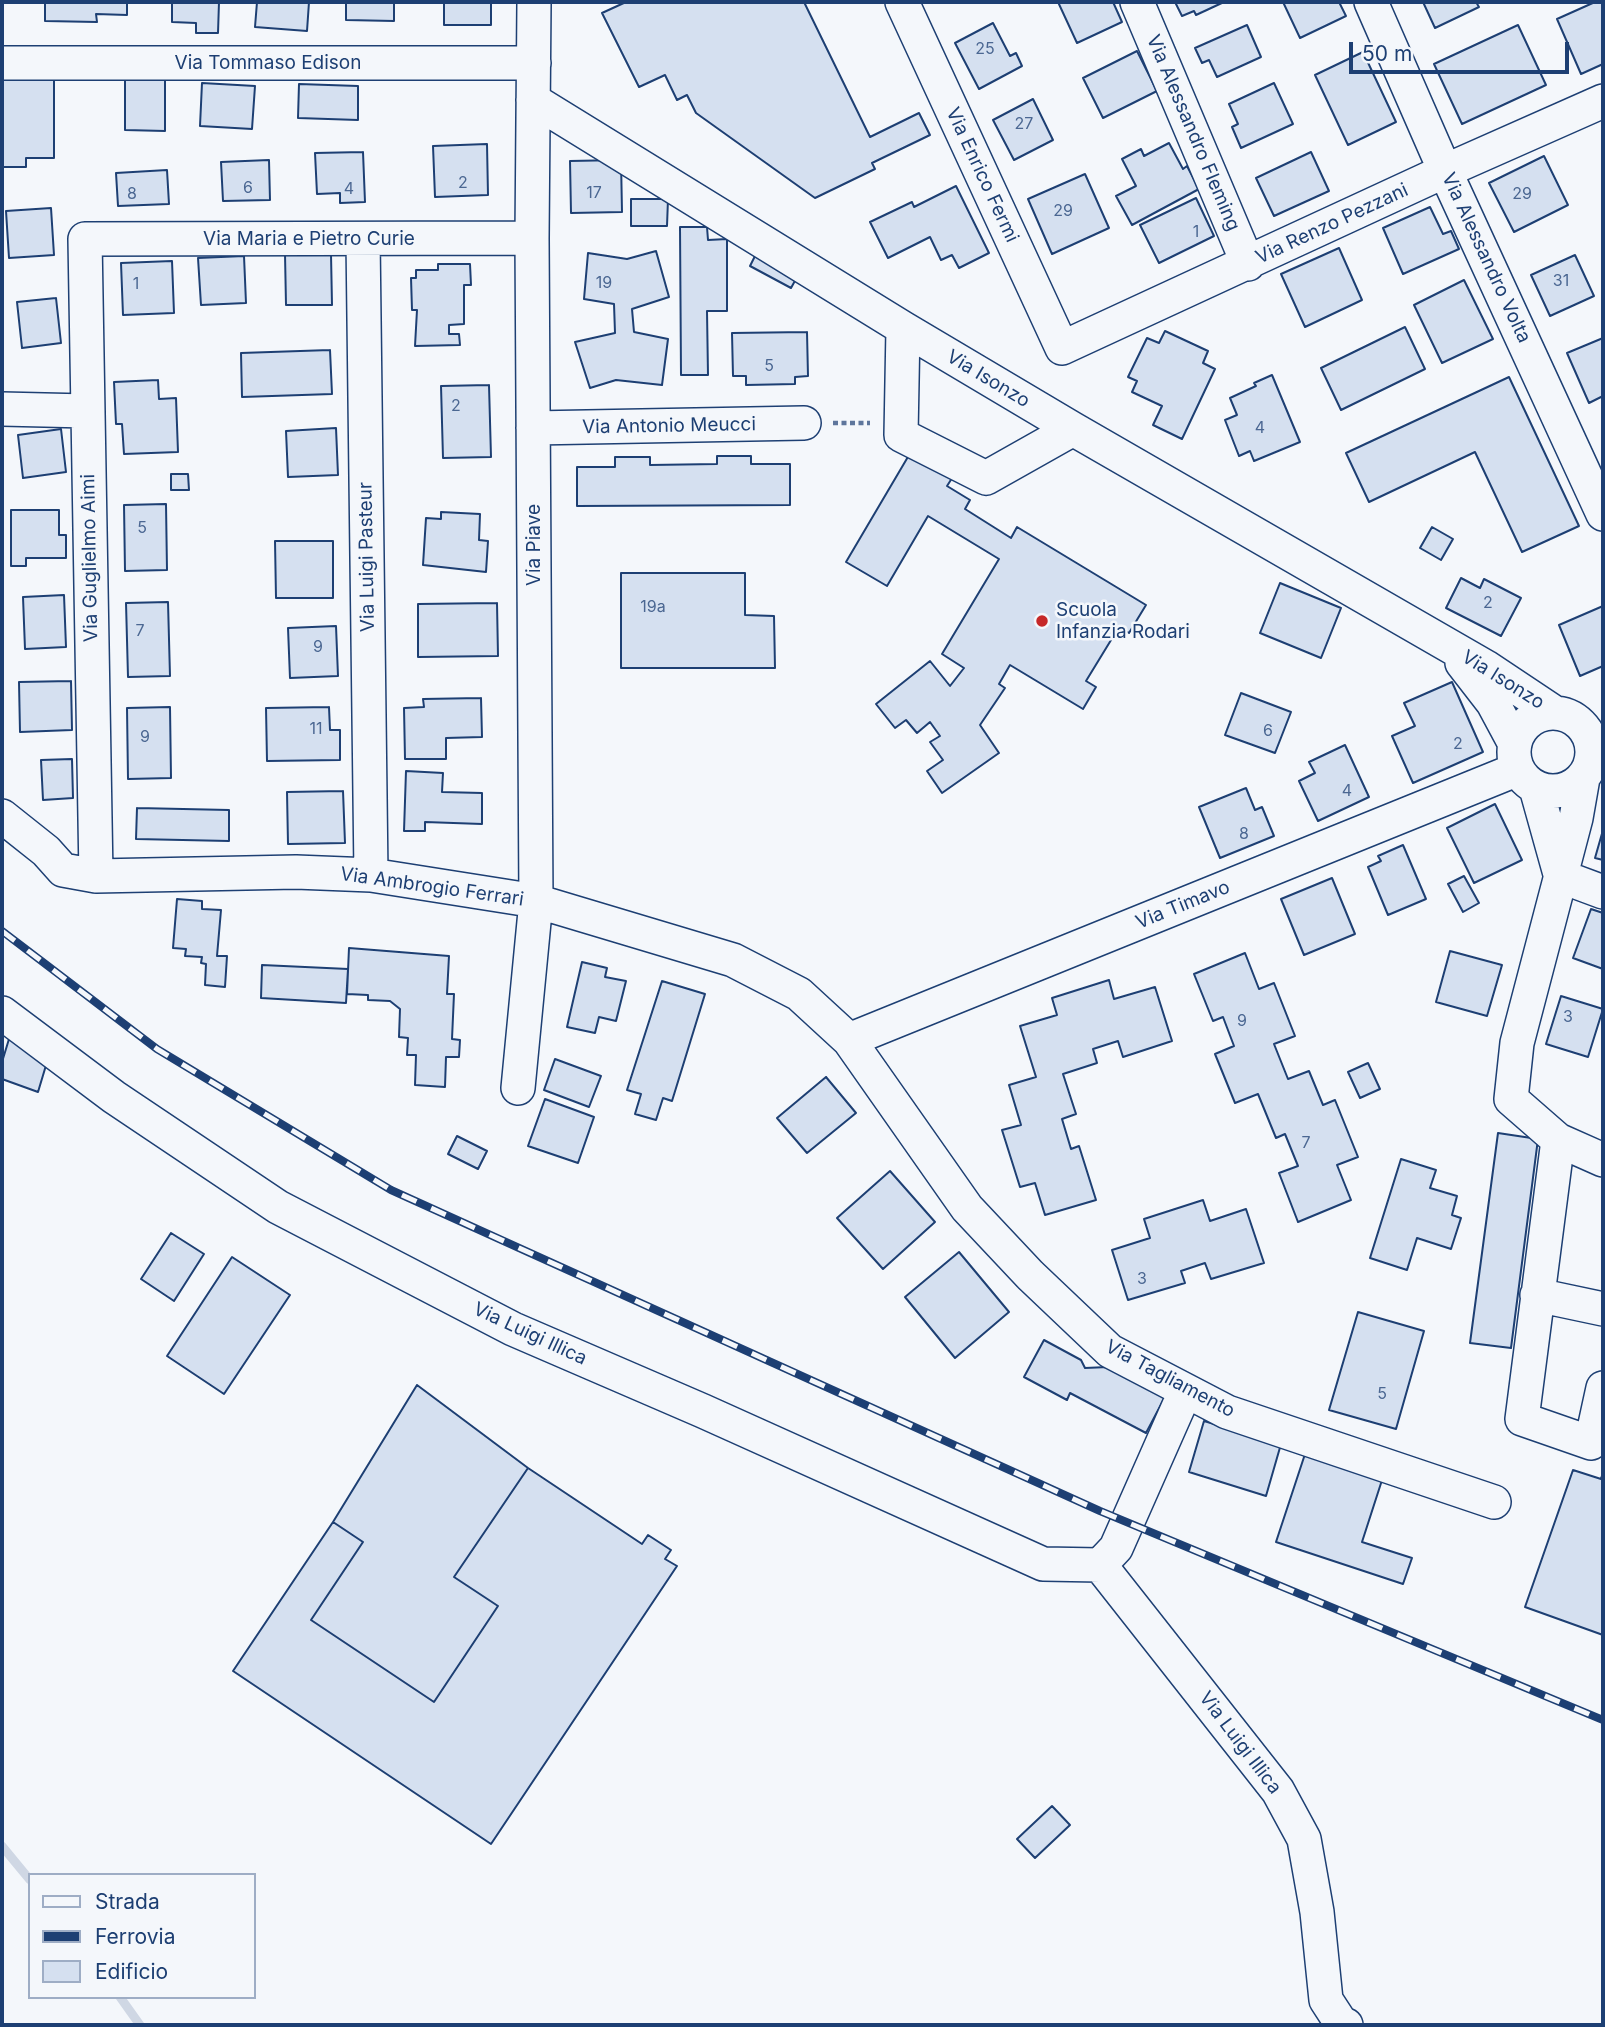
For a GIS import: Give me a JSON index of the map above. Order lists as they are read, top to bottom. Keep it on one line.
{"streets":{"street":["Via Tommaso Edison","Via Alessandro Fleming","Via Enrico Fermi","Via Renzo Pezzani","Via Maria e Pietro Curie","Via Alessandro Volta","Via Isonzo","Via Antonio Meucci","Via Piave","Via Luigi Pasteur","Via Guglielmo Aimi","Via Ambrogio Ferrari","Via Timavo","Via Luigi Illica","Via Tagliamento"]},"crossings":[["Via Tommaso Edison","Via Piave"],["Via Alessandro Fleming","Via Renzo Pezzani"],["Via Enrico Fermi","Via Renzo Pezzani"],["Via Renzo Pezzani","Via Alessandro Volta"],["Via Maria e Pietro Curie","Via Piave"],["Via Maria e Pietro Curie","Via Luigi Pasteur"],["Via Maria e Pietro Curie","Via Guglielmo Aimi"],["Via Isonzo","Via Piave"],["Via Isonzo","Via Timavo"],["Via Antonio Meucci","Via Piave"],["Via Piave","Via Ambrogio Ferrari"],["Via Luigi Pasteur","Via Ambrogio Ferrari"],["Via Guglielmo Aimi","Via Ambrogio Ferrari"],["Via Ambrogio Ferrari","Via Timavo"],["Via Ambrogio Ferrari","Via Tagliamento"],["Via Timavo","Via Tagliamento"]],"places":["Scuola Infanzia Rodari"],"house_numbers":["25","27","2","6","4","17","8","29","29","1","31","19","1","5","2","4","5","2","19a","7","9","11","6","9","2","4","8","3","9","7","3","5"],"legend":["Strada","Ferrovia","Edificio"],"scale_bar":"50 m"}
